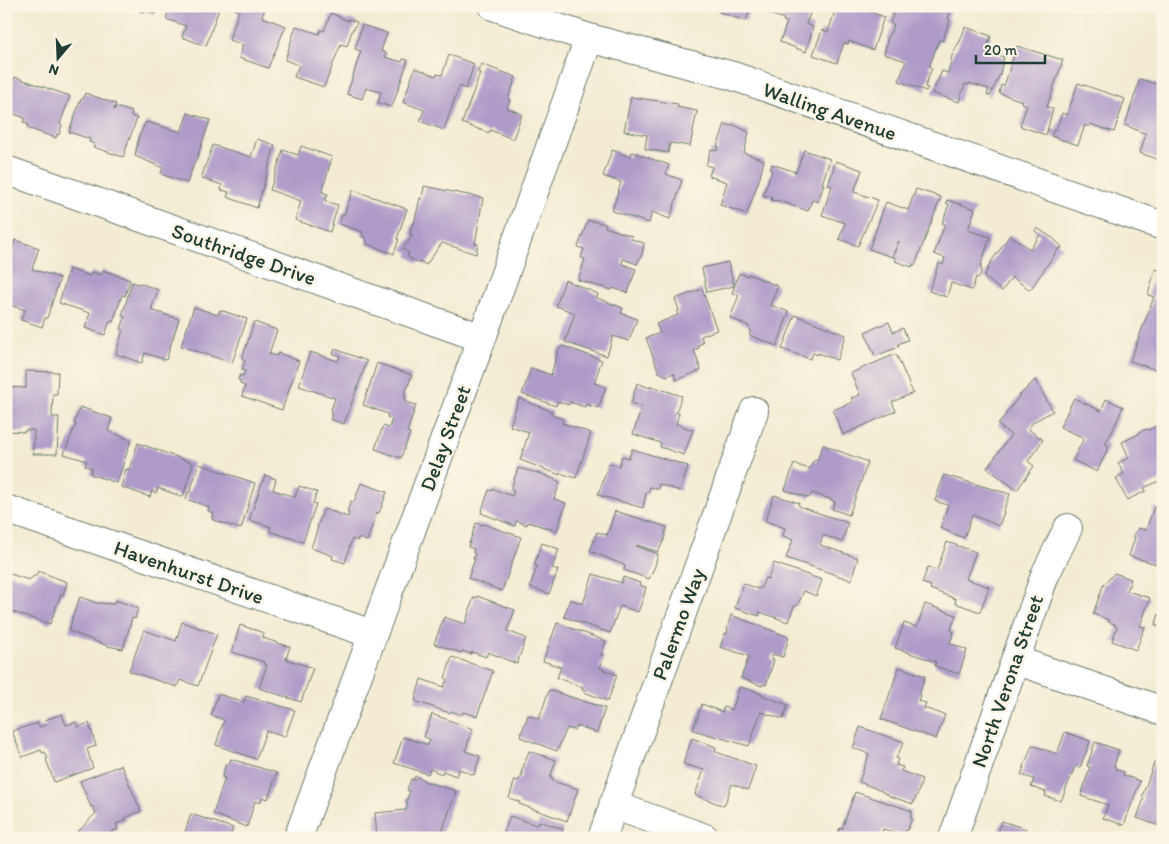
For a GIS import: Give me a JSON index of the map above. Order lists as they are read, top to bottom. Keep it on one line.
{"streets":{"street":["Walling Avenue","Southridge Drive","Delay Street","Havenhurst Drive","Palermo Way","North Verona Street"]},"crossings":[["Walling Avenue","Delay Street"],["Southridge Drive","Delay Street"],["Delay Street","Havenhurst Drive"]],"scale_bar":"20 m","north":"bottom"}
